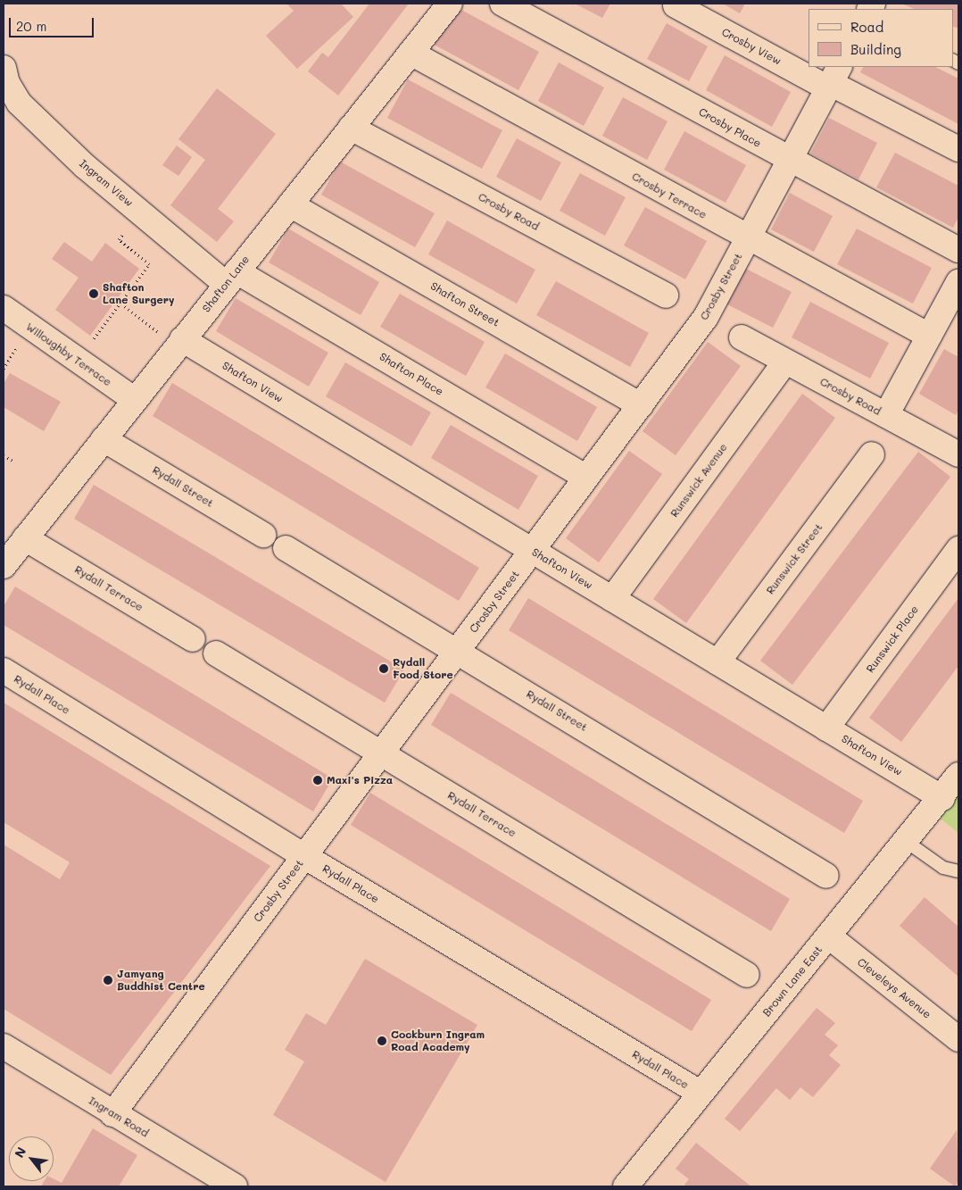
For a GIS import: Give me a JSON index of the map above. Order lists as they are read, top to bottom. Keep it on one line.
{"streets":{"street":["Crosby View","Crosby Place","Ingram View","Crosby Terrace","Crosby Road","Shafton Lane","Crosby Street","Shafton Street","Willoughby Terrace","Shafton Place","Shafton View","Runswick Avenue","Rydall Street","Runswick Street","Rydall Terrace","Runswick Place","Rydall Place","Brown Lane East","Cleveleys Avenue","Ingram Road"]},"crossings":[["Crosby View","Crosby Street"],["Crosby Place","Crosby Street"],["Ingram View","Shafton Lane"],["Ingram View","Shafton Place"],["Crosby Terrace","Shafton Lane"],["Crosby Terrace","Crosby Street"],["Crosby Road","Shafton Lane"],["Crosby Road","Runswick Avenue"],["Shafton Lane","Shafton Street"],["Shafton Lane","Willoughby Terrace"],["Shafton Lane","Shafton Place"],["Shafton Lane","Shafton View"],["Shafton Lane","Rydall Street"],["Shafton Lane","Rydall Terrace"],["Crosby Street","Shafton Street"],["Crosby Street","Shafton Place"],["Crosby Street","Shafton View"],["Crosby Street","Rydall Street"],["Crosby Street","Rydall Terrace"],["Crosby Street","Rydall Place"],["Crosby Street","Ingram Road"],["Shafton View","Runswick Avenue"],["Shafton View","Runswick Street"],["Shafton View","Runswick Place"],["Shafton View","Brown Lane East"],["Rydall Place","Brown Lane East"],["Brown Lane East","Cleveleys Avenue"]],"places":["Shafton Lane Surgery","Rydall Food Store","Maxi's Pizza","Jamyang Buddhist Centre","Cockburn Ingram Road Academy"],"legend":["Road","Building"],"scale_bar":"20 m","north":"top left"}
